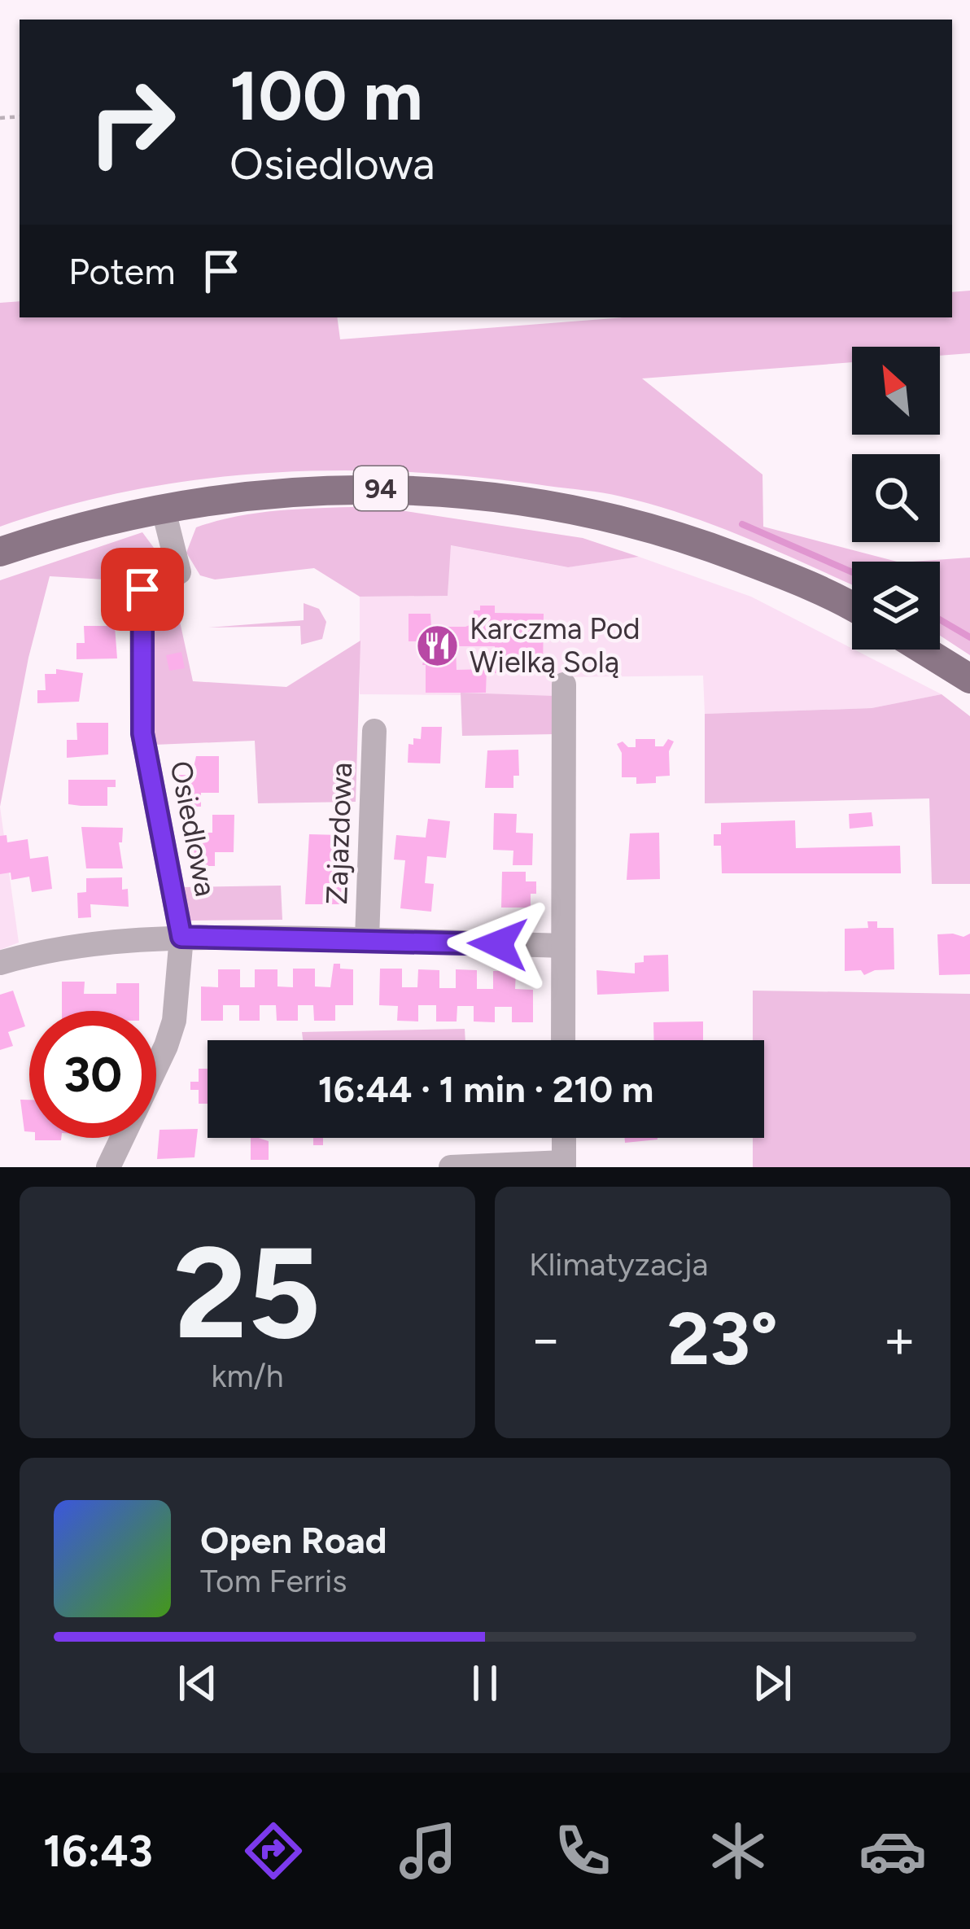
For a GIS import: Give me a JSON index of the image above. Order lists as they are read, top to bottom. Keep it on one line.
{"streets":{"main road":["94"],"street":["Osiedlowa","Zajazdowa"]},"crossings":[["94","Osiedlowa"]],"places":{"restaurant":["Karczma Pod Wielką Solą"]},"north":"top left","page":{"turn":["100 m","Osiedlowa"],"then":"Potem","limit":"30","trip":"16:44 · 1 min · 210 m","tile":[["25","km/h"],"Klimatyzacja"],"heat":["−","23°","+"],"song":["Open Road","Tom Ferris"],"tabs":"16:43"}}
